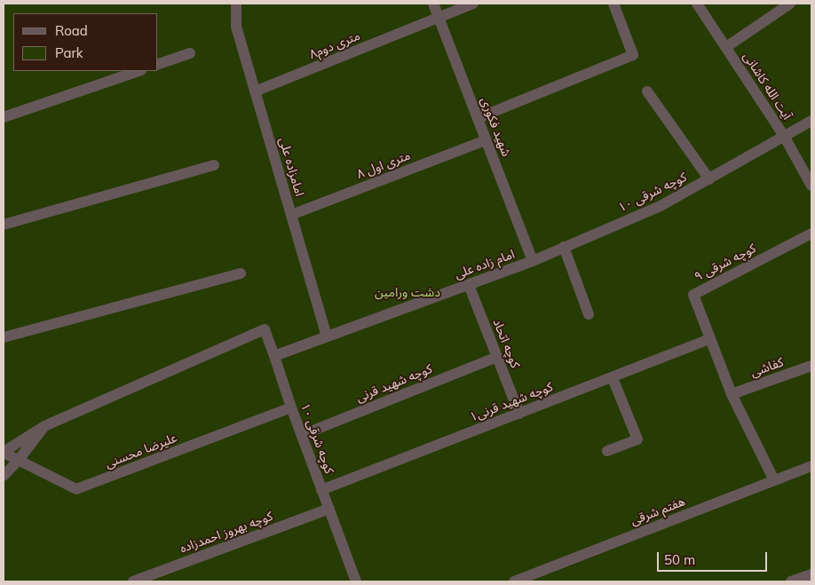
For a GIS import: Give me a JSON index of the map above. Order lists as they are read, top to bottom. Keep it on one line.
{"streets":{"street":["متری دوم۸","آیت الله کاشانی","شهید فکوری","۸ متری اول","امامزاده علی","کوچه شرقی ۱۰","کوچه شرقی ۹","امام زاده علی","کوچه اتحاد","کفاشی","کوچه شهید قرنی","کوچه شهید قرنی۱","علیرضا محسنی","هفتم شرقی","کوچه بهروز احمدزاده"]},"crossings":[["متری دوم۸","شهید فکوری"],["متری دوم۸","امامزاده علی"],["آیت الله کاشانی","کوچه شرقی ۱۰"],["شهید فکوری","۸ متری اول"],["شهید فکوری","کوچه شرقی ۱۰"],["شهید فکوری","امام زاده علی"],["۸ متری اول","امامزاده علی"],["امامزاده علی","امام زاده علی"],["کوچه شرقی ۱۰","امام زاده علی"],["کوچه شرقی ۱۰","کوچه شهید قرنی"],["کوچه شرقی ۱۰","کوچه شهید قرنی۱"],["کوچه شرقی ۱۰","علیرضا محسنی"],["کوچه شرقی ۱۰","کوچه بهروز احمدزاده"],["کوچه شرقی ۹","کوچه شهید قرنی۱"],["امام زاده علی","کوچه اتحاد"],["کوچه اتحاد","کوچه شهید قرنی"],["کوچه اتحاد","کوچه شهید قرنی۱"]],"parks":["دشت ورامین"],"legend":["Road","Park"],"scale_bar":"50 m"}
